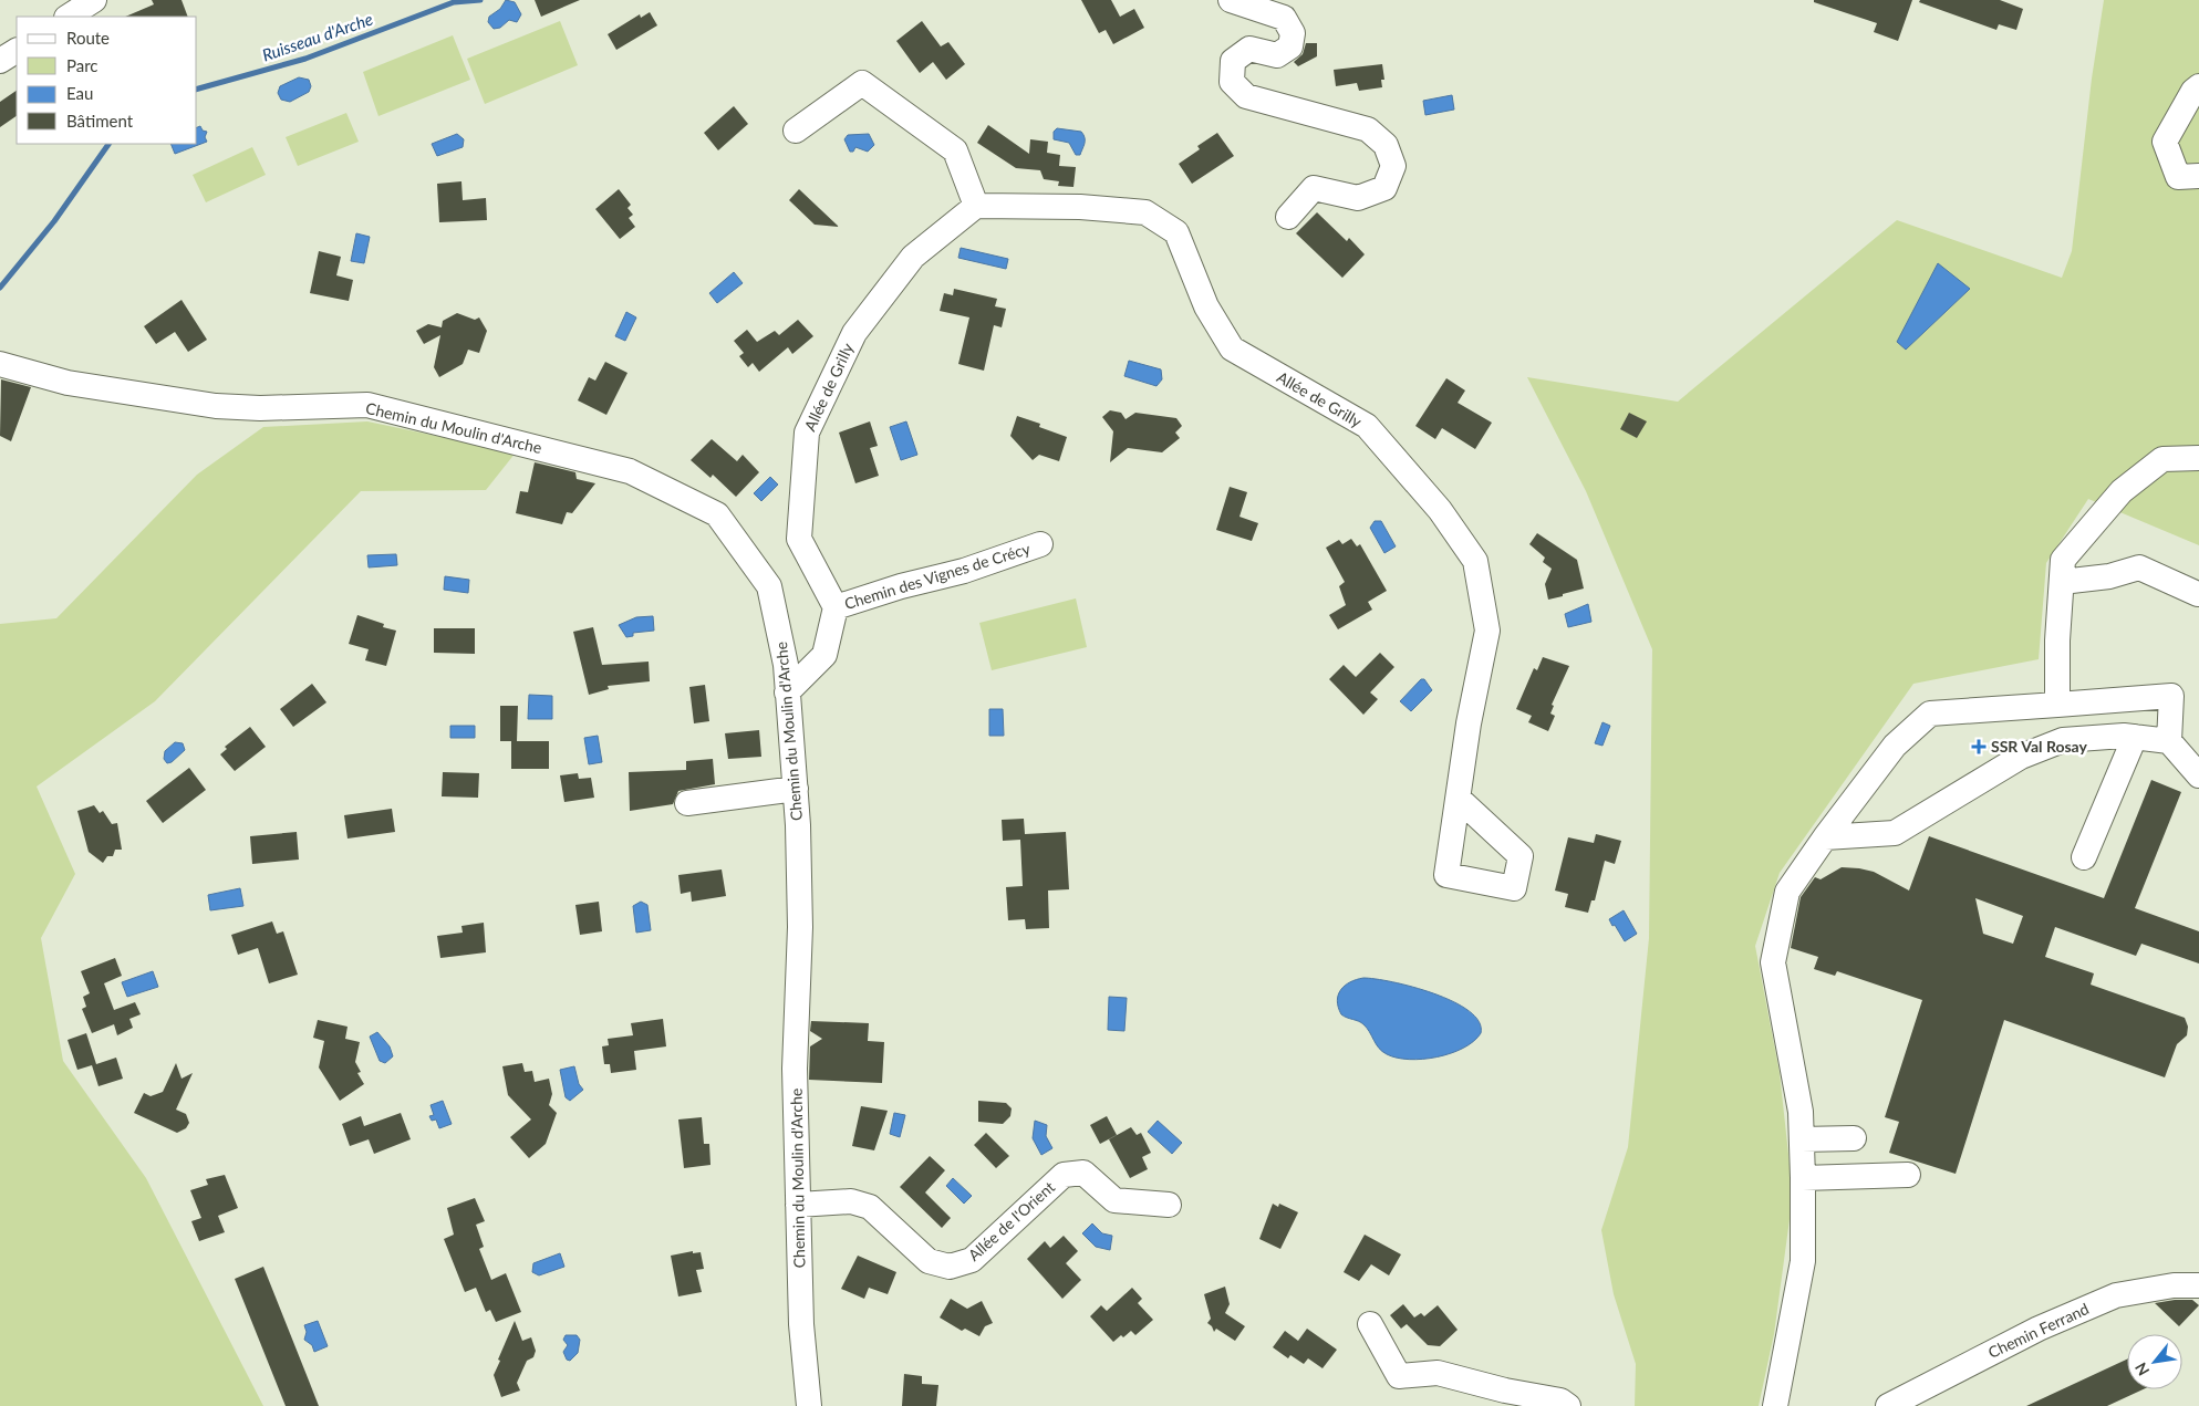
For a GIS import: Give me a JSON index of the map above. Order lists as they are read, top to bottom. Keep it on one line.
{"streets":{"street":["Allée de Grilly","Chemin du Moulin d'Arche","Chemin des Vignes de Crécy","Allée de l'Orient","Chemin Ferrand"]},"crossings":[["Allée de Grilly","Chemin des Vignes de Crécy"],["Chemin du Moulin d'Arche","Allée de l'Orient"]],"water":["Ruisseau d'Arche"],"places":{"health":["SSR Val Rosay"]},"legend":["Route","Parc","Eau","Bâtiment"],"north":"bottom left"}
